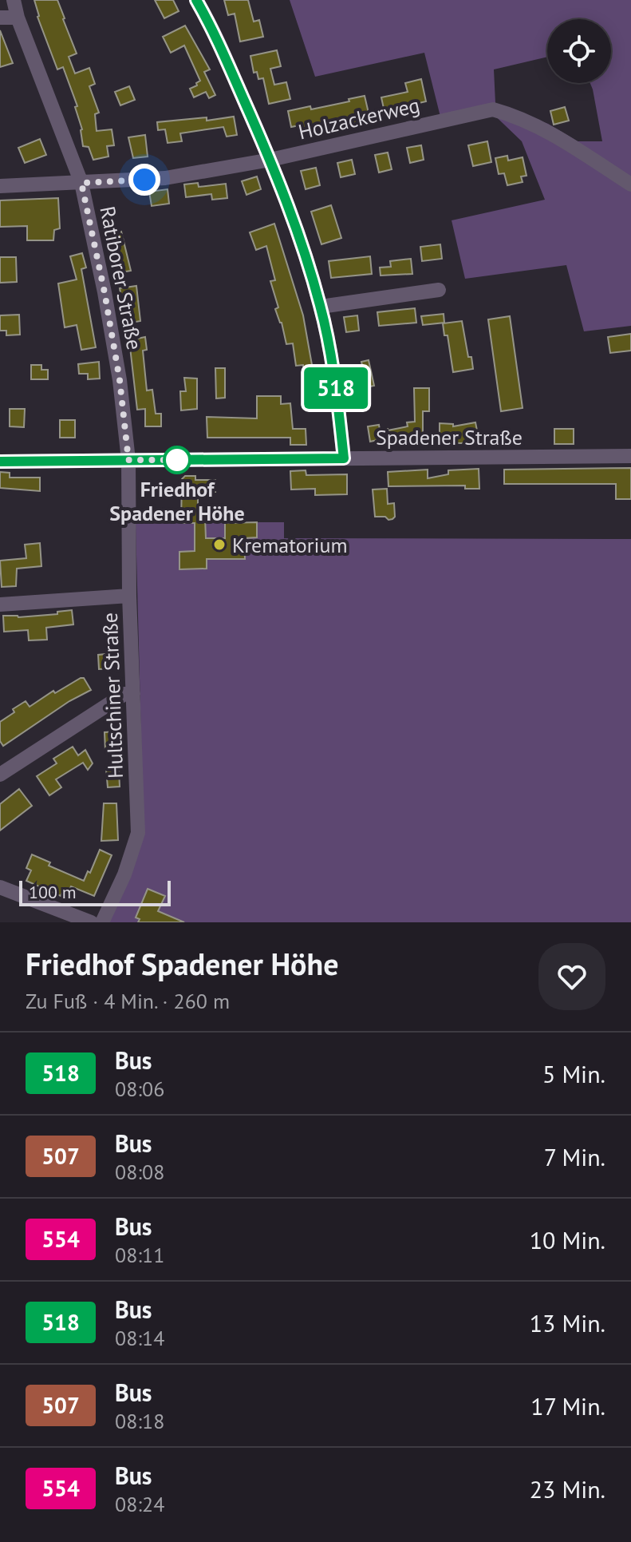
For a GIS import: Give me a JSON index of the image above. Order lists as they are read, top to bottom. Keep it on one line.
{"streets":{"street":["Holzackerweg","Ratiborer Straße","Spadener Straße","Hultschiner Straße"]},"crossings":[["Holzackerweg","Ratiborer Straße"],["Ratiborer Straße","Spadener Straße"],["Ratiborer Straße","Hultschiner Straße"],["Spadener Straße","Hultschiner Straße"]],"places":["Friedhof Spadener Höhe","Krematorium"],"lines":["bus line 518"],"scale_bar":"100 m","page":{"on_map":"518","scale":"100 m","heading":["Friedhof Spadener Höhe","Zu Fuß · 4 Min. · 260 m"],"list":[{"mark":"518","name":"Bus","note":"08:06","value":"5 Min."},{"mark":"507","name":"Bus","note":"08:08","value":"7 Min."},{"mark":"554","name":"Bus","note":"08:11","value":"10 Min."},{"mark":"518","name":"Bus","note":"08:14","value":"13 Min."},{"mark":"507","name":"Bus","note":"08:18","value":"17 Min."},{"mark":"554","name":"Bus","note":"08:24","value":"23 Min."}]}}
